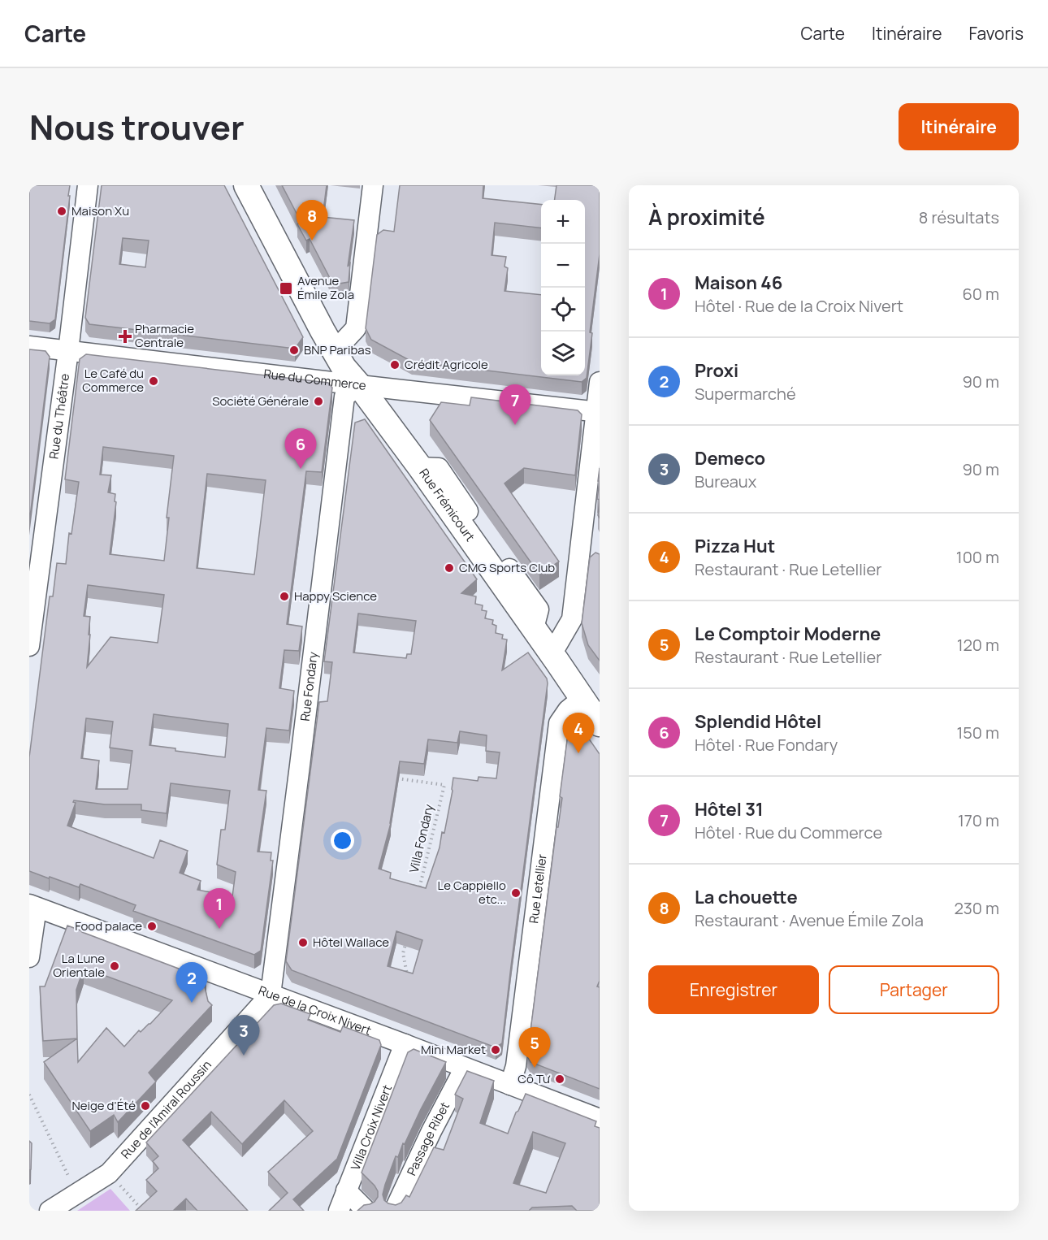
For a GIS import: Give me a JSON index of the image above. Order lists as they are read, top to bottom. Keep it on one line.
{"streets":{"main road":["Rue Frémicourt"],"street":["Rue du Commerce","Rue du Théâtre","Rue Fondary","Rue Letellier","Rue de la Croix Nivert","Rue de l'Amiral Roussin","Villa Croix Nivert","Passage Ribet"],"path":["Villa Fondary"]},"crossings":[["Rue du Commerce","Rue du Théâtre"],["Rue du Commerce","Rue Frémicourt"],["Rue du Commerce","Rue Fondary"],["Rue Frémicourt","Rue Fondary"],["Rue Frémicourt","Rue Letellier"],["Rue Fondary","Rue de la Croix Nivert"],["Rue Fondary","Rue de l'Amiral Roussin"],["Rue Letellier","Rue de la Croix Nivert"],["Rue de la Croix Nivert","Rue de l'Amiral Roussin"],["Rue de la Croix Nivert","Villa Croix Nivert"],["Rue de la Croix Nivert","Passage Ribet"]],"places":{"other":["Maison Xu","BNP Paribas","Crédit Agricole","Le Café du Commerce","Société Générale","CMG Sports Club","Happy Science","Le Cappiello etc...","Food palace","Hôtel Wallace","La Lune Orientale","Mini Market","Cô Tư","Neige d'Été"],"transit":["Avenue Émile Zola"],"health":["Pharmacie Centrale"]},"page":{"header":"Carte","nav":["Carte","Itinéraire","Favoris"],"title":"Nous trouver","buttons":["Itinéraire",["Enregistrer","Partager"]],"heading":["À proximité","8 résultats"],"map_buttons":["+","−"],"pins":["8","7","6","4","1","2","3","5"],"list":[{"mark":"1","name":"Maison 46","note":"Hôtel · Rue de la Croix Nivert","value":"60 m"},{"mark":"2","name":"Proxi","note":"Supermarché","value":"90 m"},{"mark":"3","name":"Demeco","note":"Bureaux","value":"90 m"},{"mark":"4","name":"Pizza Hut","note":"Restaurant · Rue Letellier","value":"100 m"},{"mark":"5","name":"Le Comptoir Moderne","note":"Restaurant · Rue Letellier","value":"120 m"},{"mark":"6","name":"Splendid Hôtel","note":"Hôtel · Rue Fondary","value":"150 m"},{"mark":"7","name":"Hôtel 31","note":"Hôtel · Rue du Commerce","value":"170 m"},{"mark":"8","name":"La chouette","note":"Restaurant · Avenue Émile Zola","value":"230 m"}]}}
